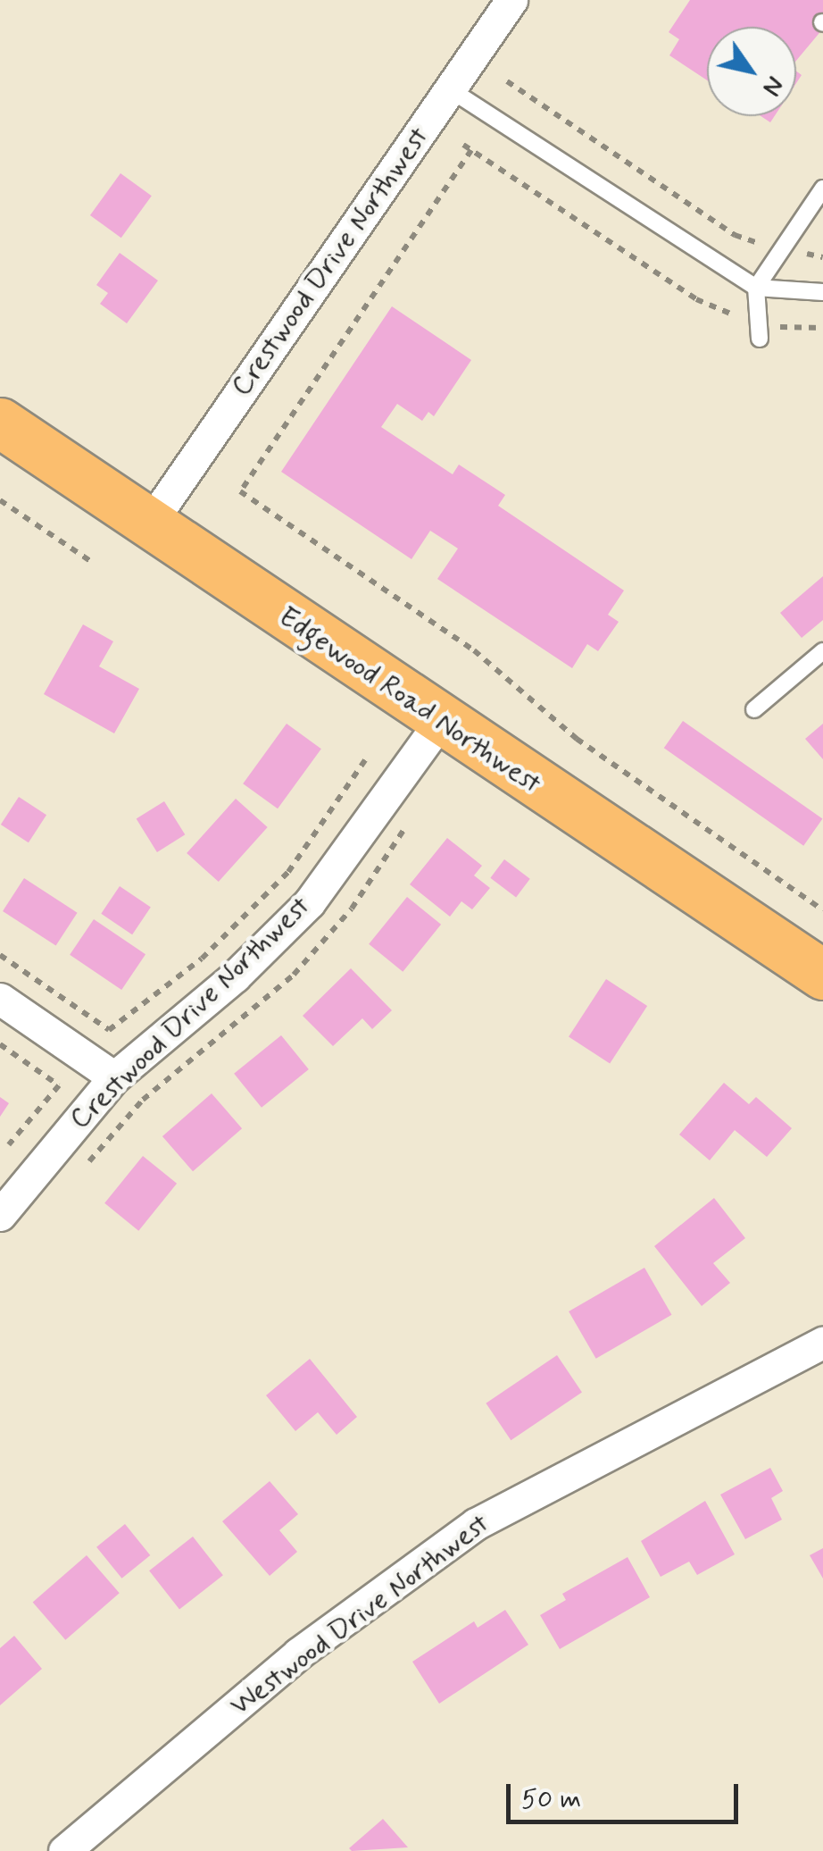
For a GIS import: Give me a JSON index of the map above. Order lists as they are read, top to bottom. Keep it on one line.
{"streets":{"main road":["Edgewood Road Northwest"],"street":["Crestwood Drive Northwest","Westwood Drive Northwest"]},"crossings":[["Crestwood Drive Northwest","Edgewood Road Northwest"]],"scale_bar":"50 m","north":"bottom right"}
